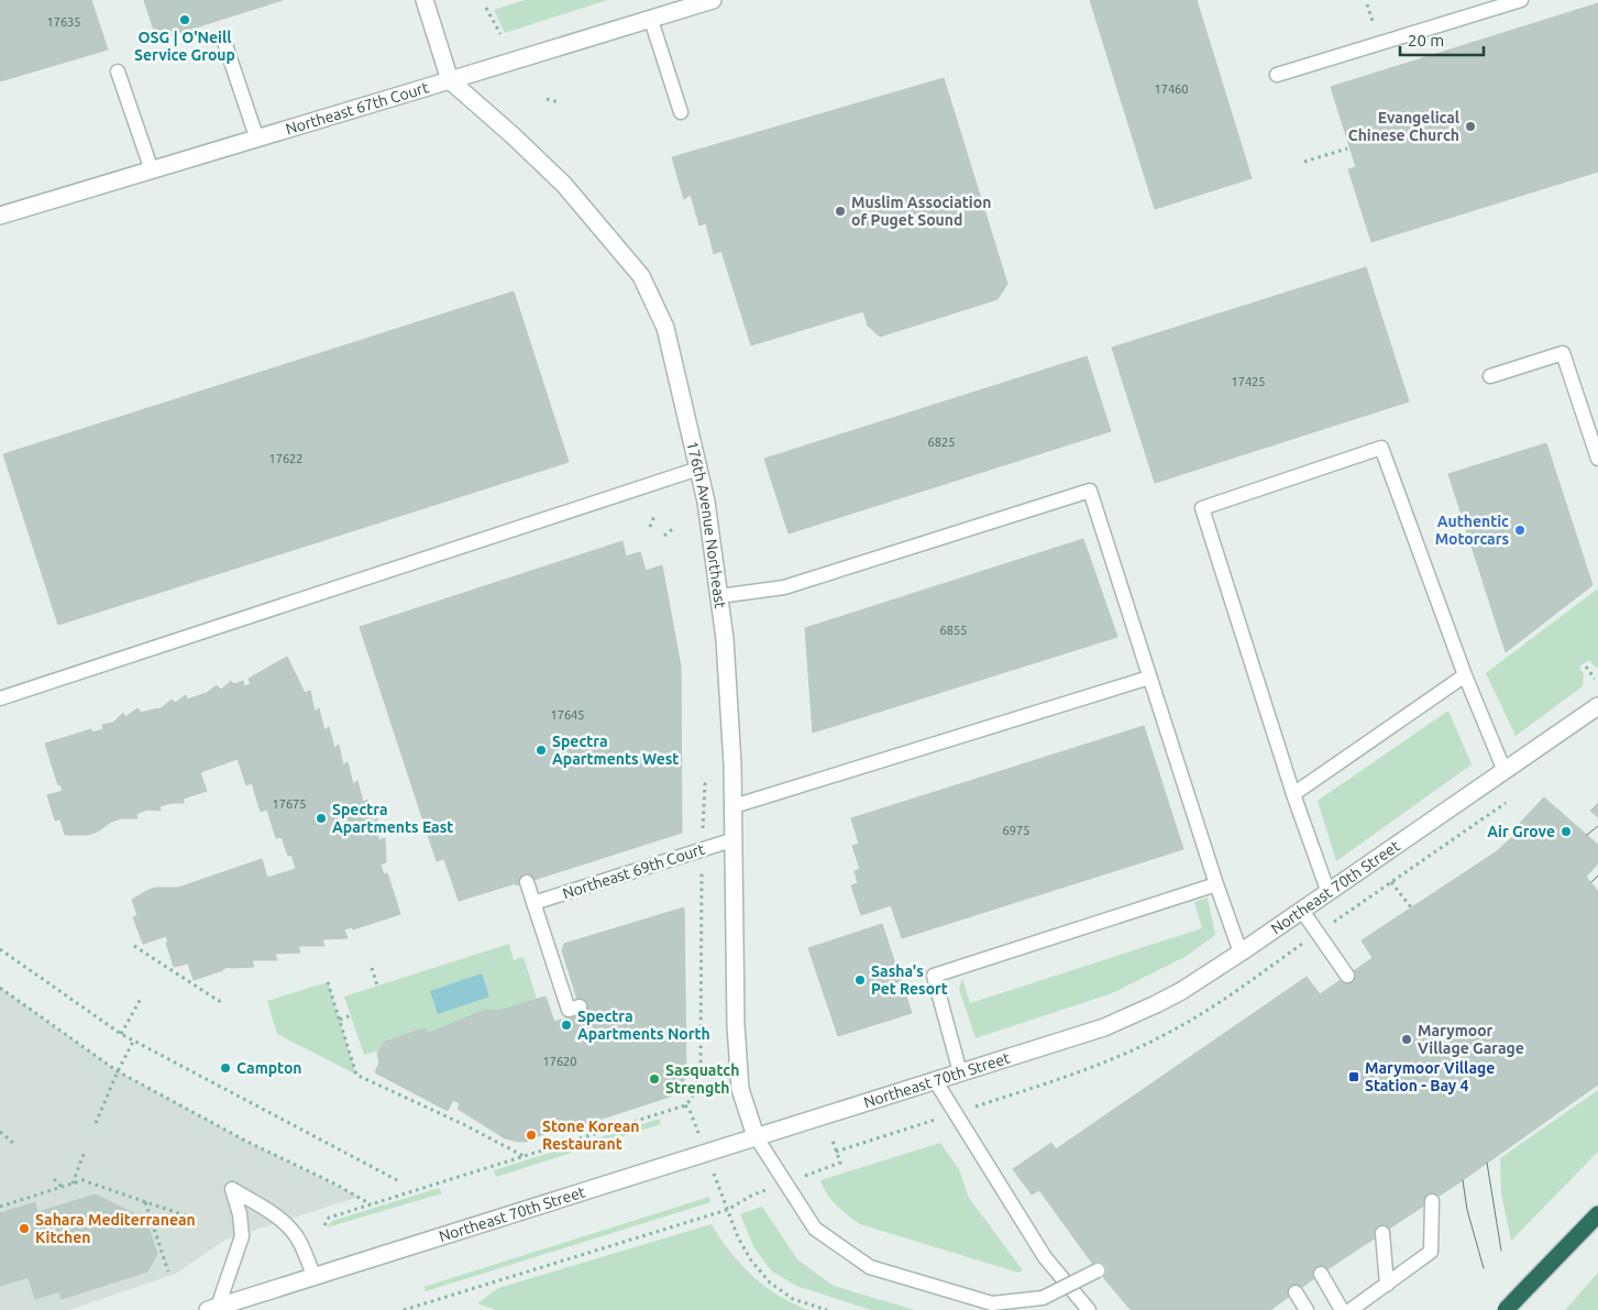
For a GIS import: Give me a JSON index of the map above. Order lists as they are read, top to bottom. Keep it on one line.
{"streets":{"street":["Northeast 67th Court","176th Avenue Northeast","Northeast 70th Street"],"lane":["Northeast 69th Court"]},"crossings":[["Northeast 67th Court","176th Avenue Northeast"],["176th Avenue Northeast","Northeast 69th Court"],["176th Avenue Northeast","Northeast 70th Street"]],"places":{"other":["OSG | O'Neill Service Group","Evangelical Chinese Church","Muslim Association of Puget Sound","Authentic Motorcars","Spectra Apartments West","Spectra Apartments East","Air Grove","Sasha's Pet Resort","Spectra Apartments North","Marymoor Village Garage","Campton","Sasquatch Strength","Stone Korean Restaurant","Sahara Mediterranean Kitchen"],"transit":["Marymoor Village Station - Bay 4"]},"house_numbers":["17635","17460","17425","6825","17622","6855","17645","17675","6975","17620"],"scale_bar":"20 m"}
